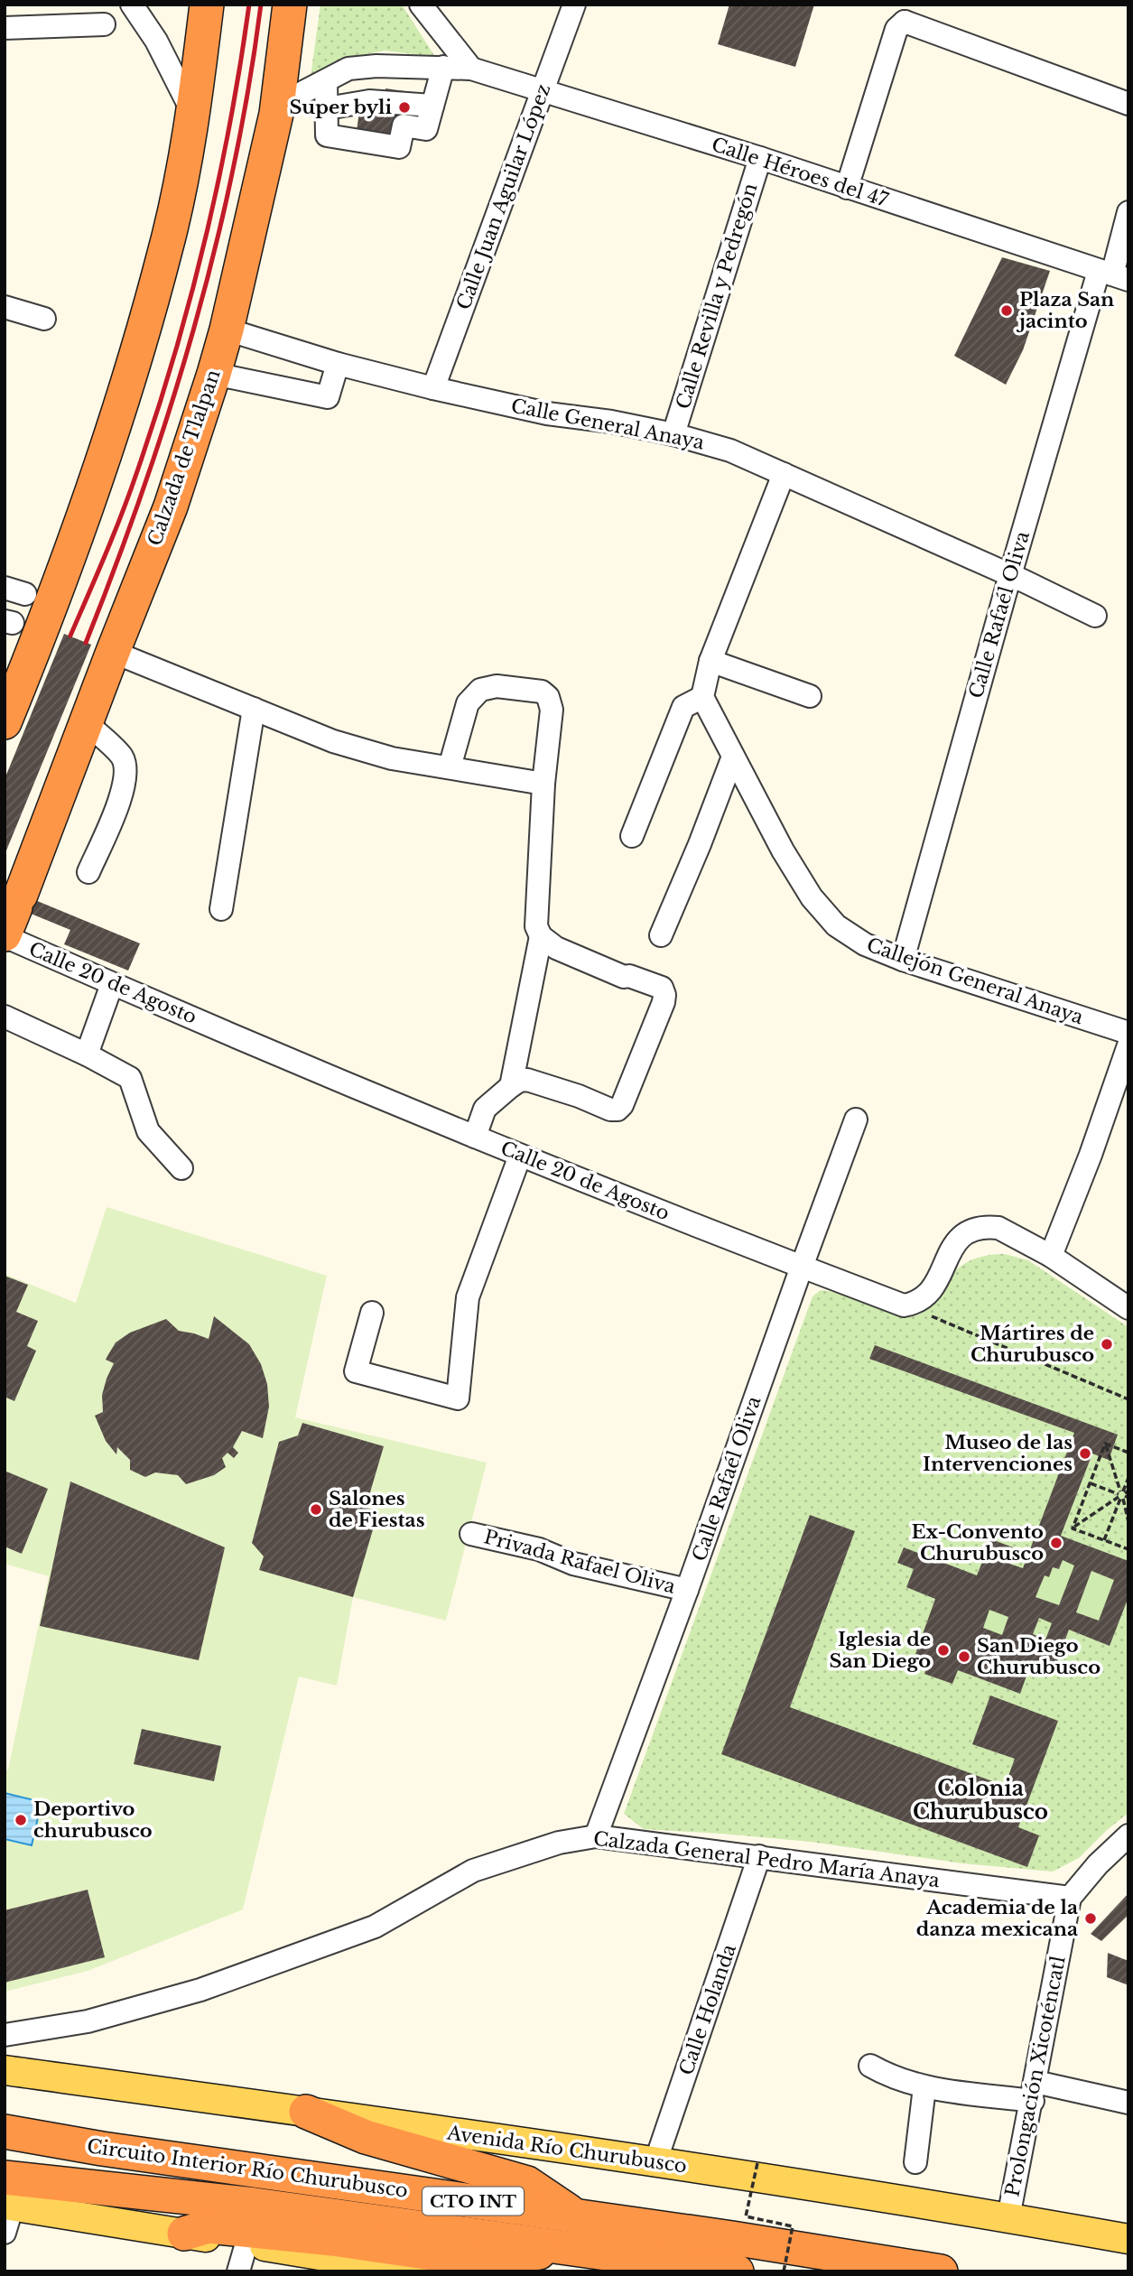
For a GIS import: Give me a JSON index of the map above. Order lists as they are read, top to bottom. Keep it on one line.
{"streets":{"highway":["Calzada de Tlalpan","Circuito Interior Río Churubusco","CTO INT"],"main road":["Avenida Río Churubusco"],"street":["Calle Héroes del 47","Calle Juan Aguilar López","Calle Revilla y Pedregón","Calle General Anaya","Calle Rafaél Oliva","Callejón General Anaya","Calle 20 de Agosto","Privada Rafael Oliva","Calzada General Pedro María Anaya","Calle Holanda","Prolongación Xicoténcatl"]},"crossings":[["Calle Héroes del 47","Calle Juan Aguilar López"],["Calle Héroes del 47","Calle Revilla y Pedregón"],["Calle Héroes del 47","Calzada de Tlalpan"],["Calle Héroes del 47","Calle Rafaél Oliva"],["Calle Juan Aguilar López","Calle General Anaya"],["Calle Revilla y Pedregón","Calle General Anaya"],["Calle General Anaya","Calzada de Tlalpan"],["Calle General Anaya","Calle Rafaél Oliva"],["Calzada de Tlalpan","Calle 20 de Agosto"],["Calle Rafaél Oliva","Callejón General Anaya"],["Calle Rafaél Oliva","Calle 20 de Agosto"],["Calle Rafaél Oliva","Privada Rafael Oliva"],["Calle Rafaél Oliva","Calzada General Pedro María Anaya"],["Calzada General Pedro María Anaya","Calle Holanda"],["Calzada General Pedro María Anaya","Prolongación Xicoténcatl"],["Calle Holanda","Avenida Río Churubusco"],["Prolongación Xicoténcatl","Avenida Río Churubusco"],["Circuito Interior Río Churubusco","CTO INT"]],"districts":["Colonia Churubusco"],"places":["Super byli","Plaza San jacinto","Mártires de Churubusco","Museo de las Intervenciones","Salones de Fiestas","Ex-Convento Churubusco","Iglesia de San Diego","San Diego Churubusco","Deportivo churubusco","Academia de la danza mexicana"]}
